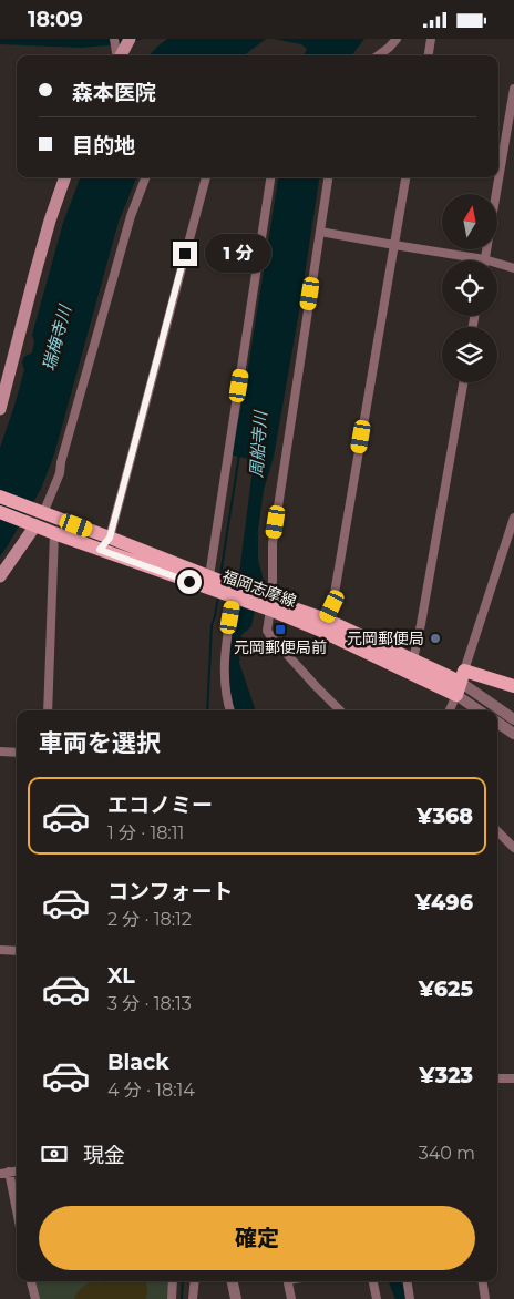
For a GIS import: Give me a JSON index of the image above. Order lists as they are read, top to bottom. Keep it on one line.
{"streets":{"main road":["福岡志摩線"]},"water":["瑞梅寺川","周船寺川"],"places":{"transit":["元岡郵便局前"],"other":["元岡郵便局"]},"north":"top","page":{"status":"18:09","banner":["森本医院","目的地"],"bubble":"1 分","heading":"車両を選択","list":[{"name":"エコノミー","note":"1 分 · 18:11","value":"¥368"},{"name":"コンフォート","note":"2 分 · 18:12","value":"¥496"},{"name":"XL","note":"3 分 · 18:13","value":"¥625"},{"name":"Black","note":"4 分 · 18:14","value":"¥323"}],"pay":["現金","340 m"],"buttons":"確定"}}
